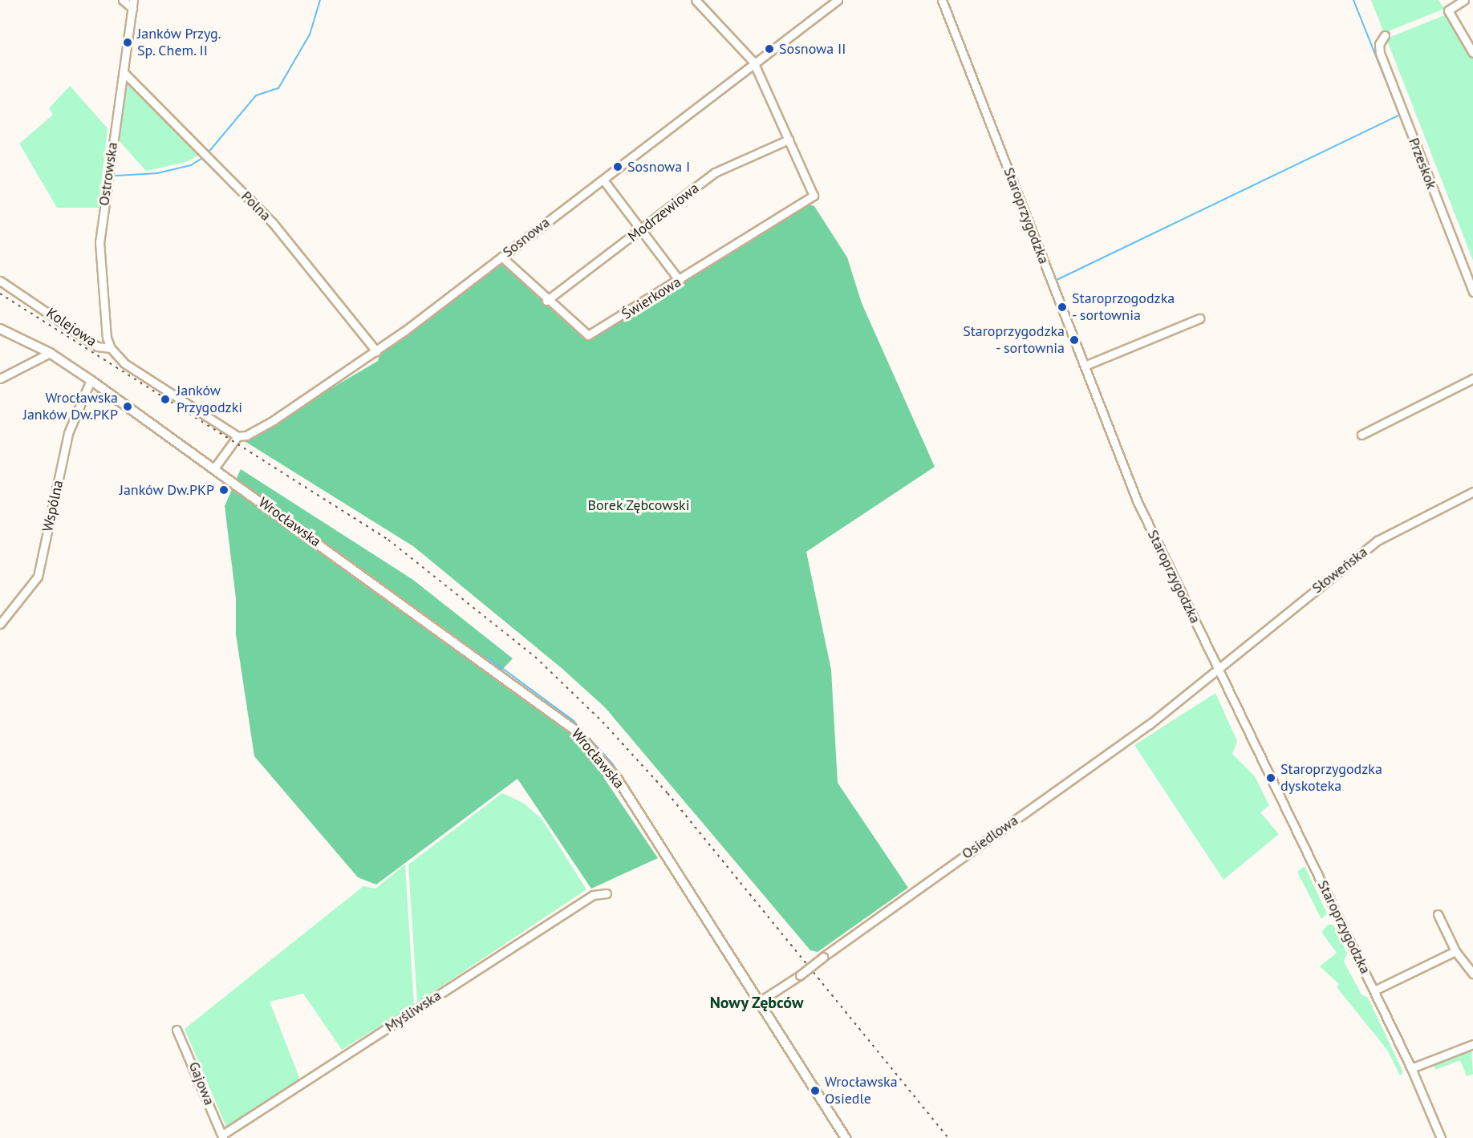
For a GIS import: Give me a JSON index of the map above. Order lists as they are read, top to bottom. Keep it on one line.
{"streets":{"main road":["Wrocławska"],"street":["Przeskok","Ostrowska","Polna","Modrzewiowa","Staroprzygodzka","Sosnowa","Świerkowa","Kolejowa","Wspólna","Słoweńska","Osiedlowa","Myśliwska","Gajowa"]},"crossings":[["Ostrowska","Polna"],["Ostrowska","Kolejowa"],["Polna","Sosnowa"],["Modrzewiowa","Świerkowa"],["Staroprzygodzka","Słoweńska"],["Staroprzygodzka","Osiedlowa"],["Sosnowa","Świerkowa"],["Sosnowa","Kolejowa"],["Wspólna","Wrocławska"],["Wrocławska","Osiedlowa"],["Słoweńska","Osiedlowa"],["Myśliwska","Gajowa"]],"districts":["Nowy Zębców"],"parks":["Borek Zębcowski"],"places":["Janków Przyg. Sp. Chem. II","Sosnowa II","Sosnowa I","Staroprzogodzka - sortownia","Staroprzygodzka - sortownia","Janków Przygodzki","Wrocławska Janków Dw.PKP","Janków Dw.PKP","Staroprzygodzka dyskoteka","Wrocławska Osiedle"]}
